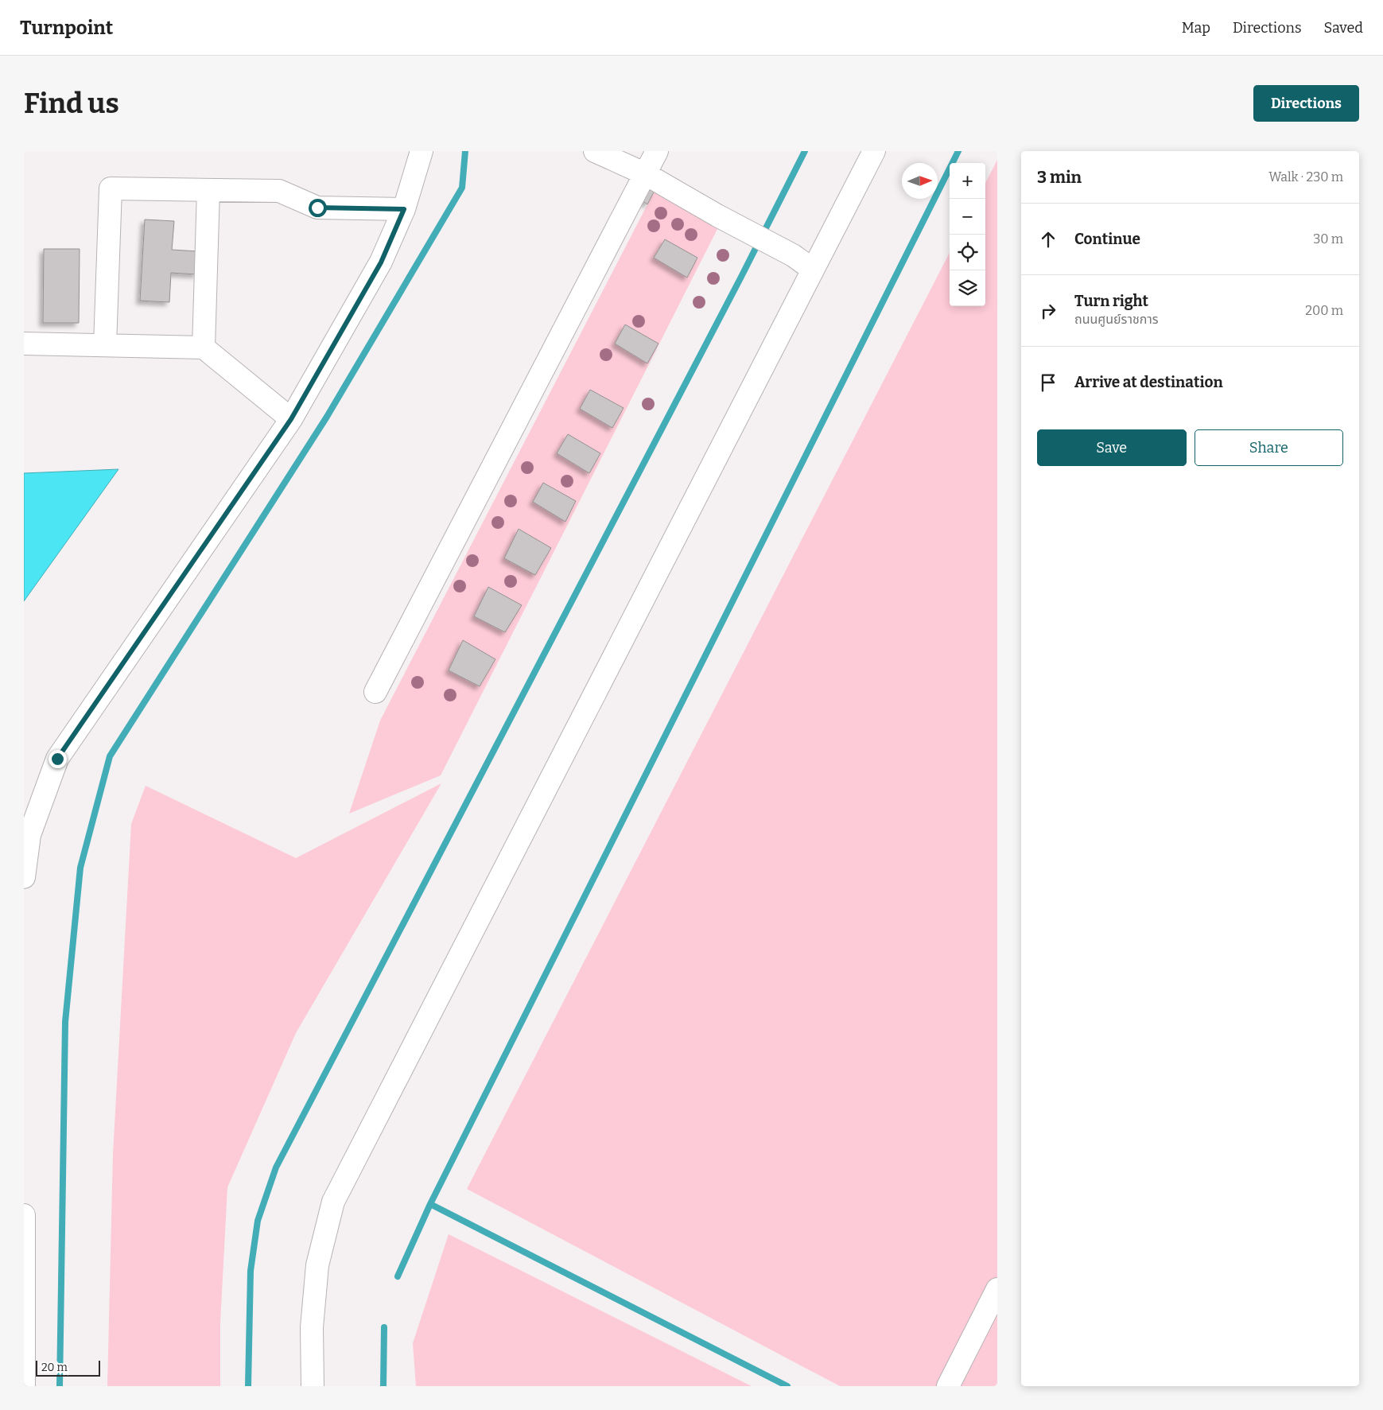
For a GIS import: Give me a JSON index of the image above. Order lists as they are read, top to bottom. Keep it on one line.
{"scale_bar":"20 m","north":"right","page":{"header":"Turnpoint","nav":["Map","Directions","Saved"],"buttons":["Directions",["Save","Share"]],"title":"Find us","heading":["3 min","Walk · 230 m"],"map_buttons":["+","−"],"list":[["Continue","30 m"],["Turn right","ถนนศูนย์ราชการ","200 m"],"Arrive at destination"],"scale":"20 m"}}
